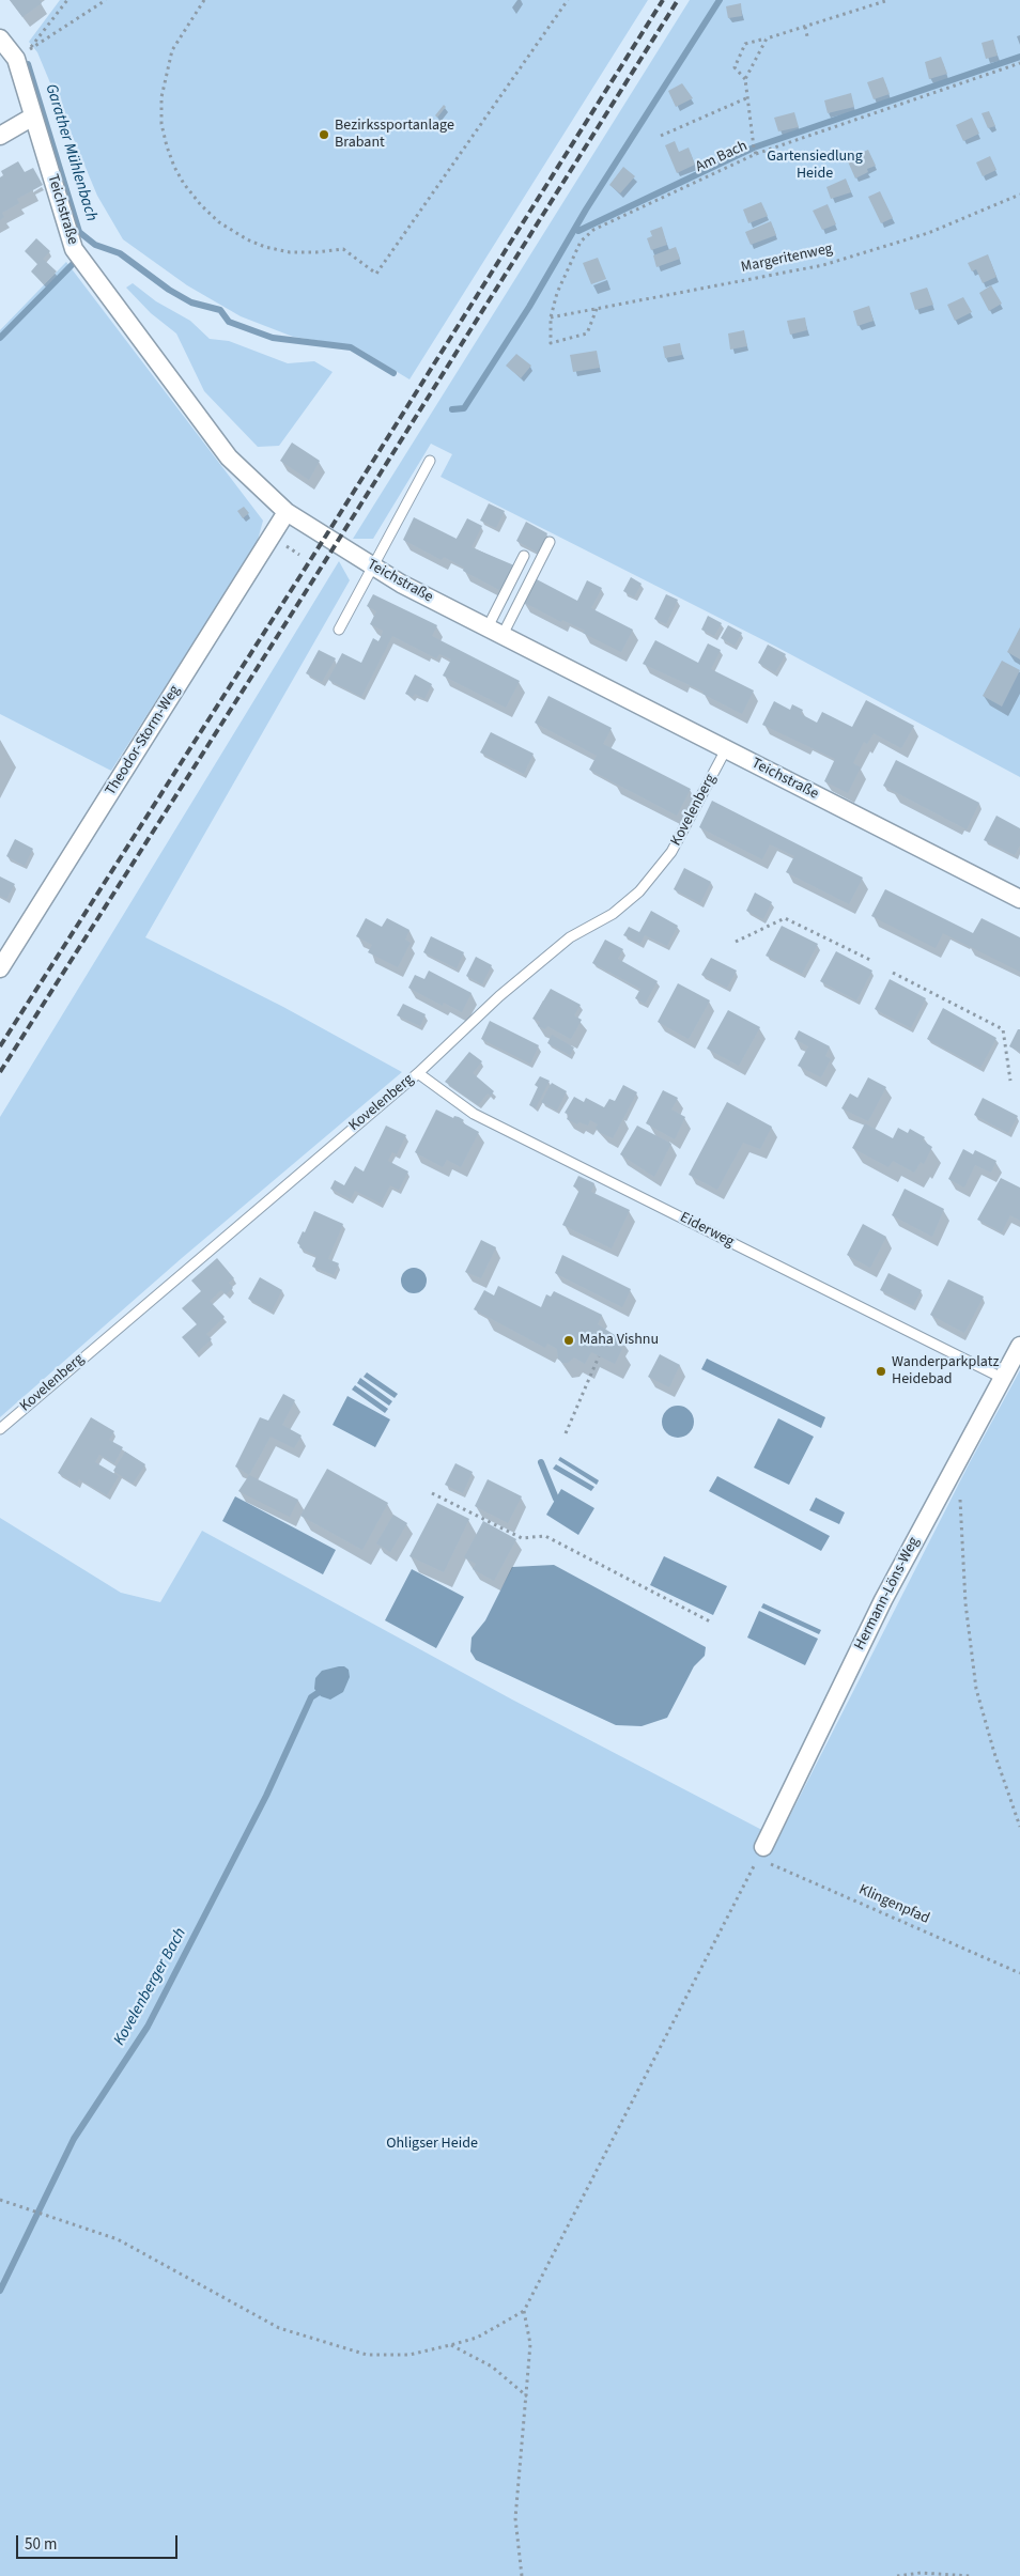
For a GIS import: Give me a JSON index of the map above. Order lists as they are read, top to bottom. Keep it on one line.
{"streets":{"street":["Teichstraße","Theodor-Storm-Weg","Hermann-Löns-Weg"],"lane":["Kovelenberg","Eiderweg"],"path":["Am Bach","Margeritenweg","Klingenpfad"]},"crossings":[["Am Bach","Margeritenweg"],["Teichstraße","Theodor-Storm-Weg"],["Teichstraße","Kovelenberg"],["Kovelenberg","Eiderweg"],["Eiderweg","Hermann-Löns-Weg"],["Hermann-Löns-Weg","Klingenpfad"]],"water":["Garather Mühlenbach","Kovelenberger Bach"],"parks":["Gartensiedlung Heide","Ohligser Heide"],"places":["Bezirkssportanlage Brabant","Maha Vishnu","Wanderparkplatz Heidebad"],"scale_bar":"50 m"}
